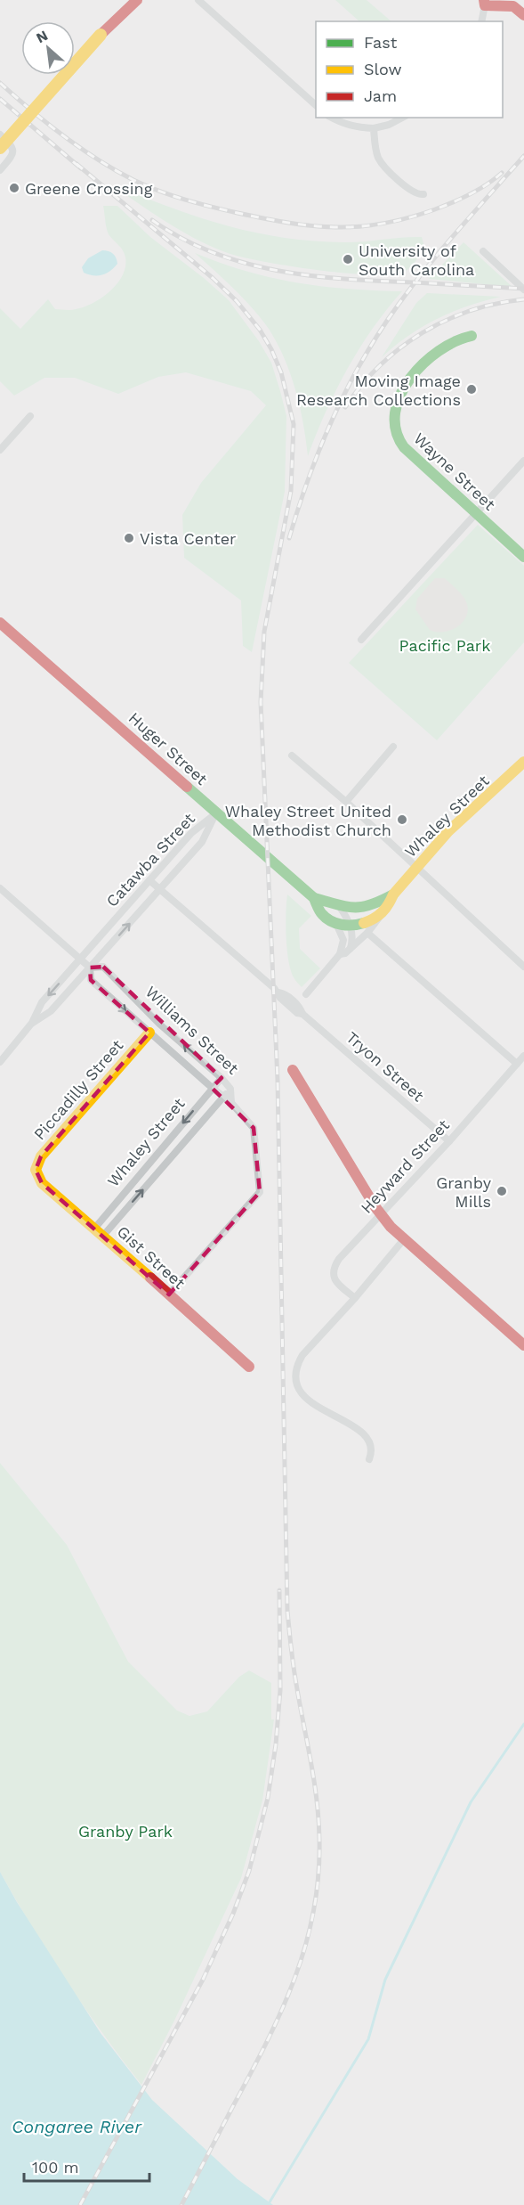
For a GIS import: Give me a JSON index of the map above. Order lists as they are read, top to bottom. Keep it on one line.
{"streets":{"street":["Wayne Street","Huger Street","Whaley Street","Catawba Street","Williams Street","Tryon Street","Piccadilly Street","Heyward Street","Gist Street"]},"crossings":[["Huger Street","Whaley Street"],["Huger Street","Catawba Street"],["Whaley Street","Williams Street"],["Whaley Street","Gist Street"],["Catawba Street","Williams Street"],["Catawba Street","Tryon Street"],["Williams Street","Piccadilly Street"],["Tryon Street","Heyward Street"],["Piccadilly Street","Gist Street"]],"water":["Congaree River"],"parks":["Pacific Park","Granby Park"],"places":["Greene Crossing","University of South Carolina","Moving Image Research Collections","Vista Center","Whaley Street United Methodist Church","Granby Mills"],"legend":["Fast","Slow","Jam"],"scale_bar":"100 m","north":"top left"}
